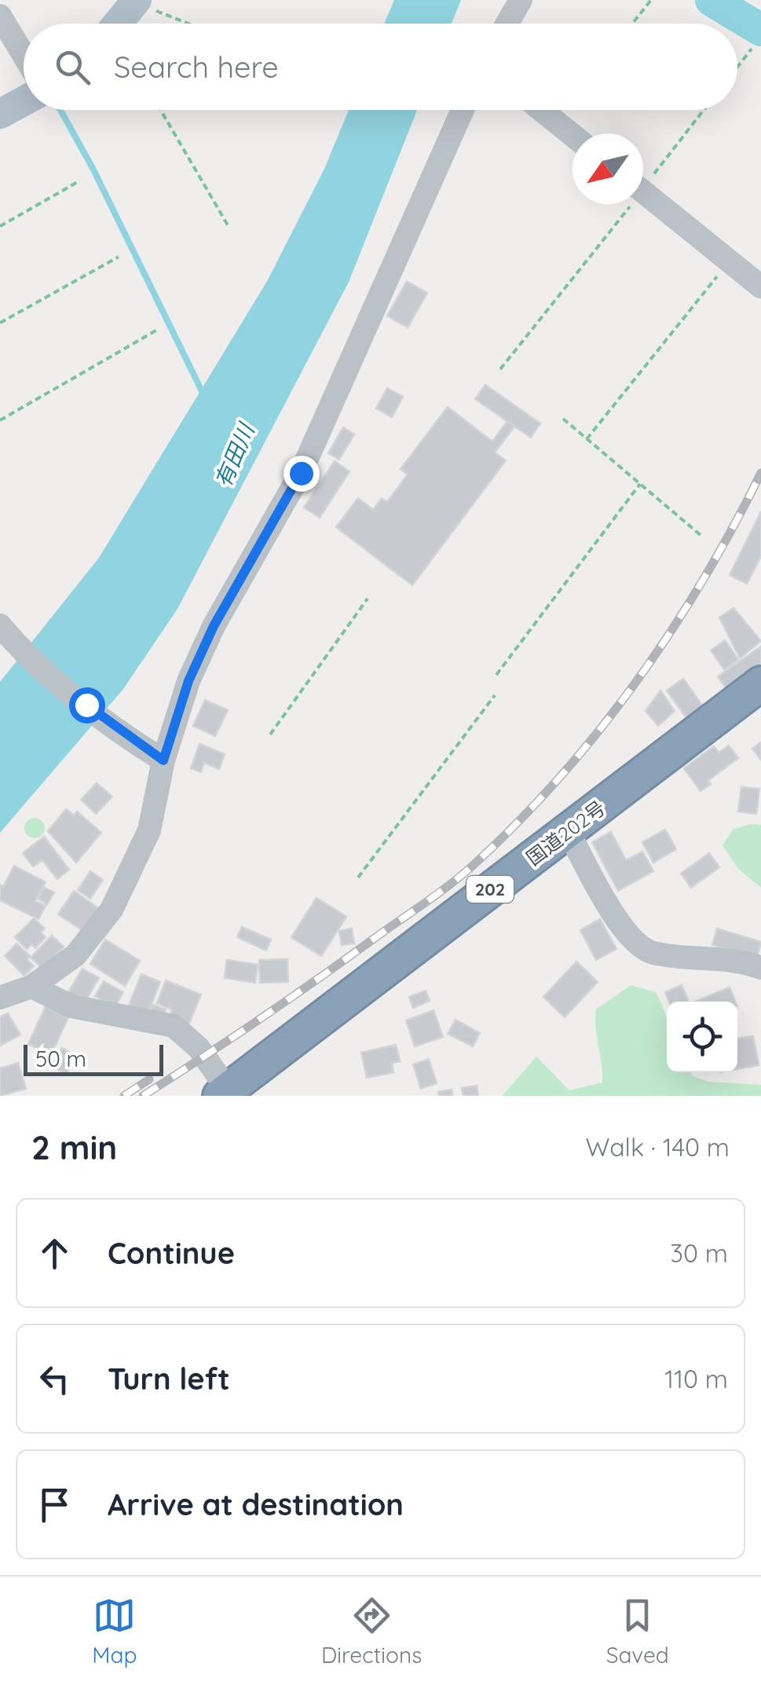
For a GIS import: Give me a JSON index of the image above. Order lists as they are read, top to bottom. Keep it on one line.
{"streets":{"highway":["国道202号","202"]},"water":["有田川"],"scale_bar":"50 m","north":"bottom left","page":{"search":"Search here","scale":"50 m","heading":["2 min","Walk · 140 m"],"list":[["Continue","30 m"],["Turn left","110 m"],"Arrive at destination"],"nav":["Map","Directions","Saved"]}}
